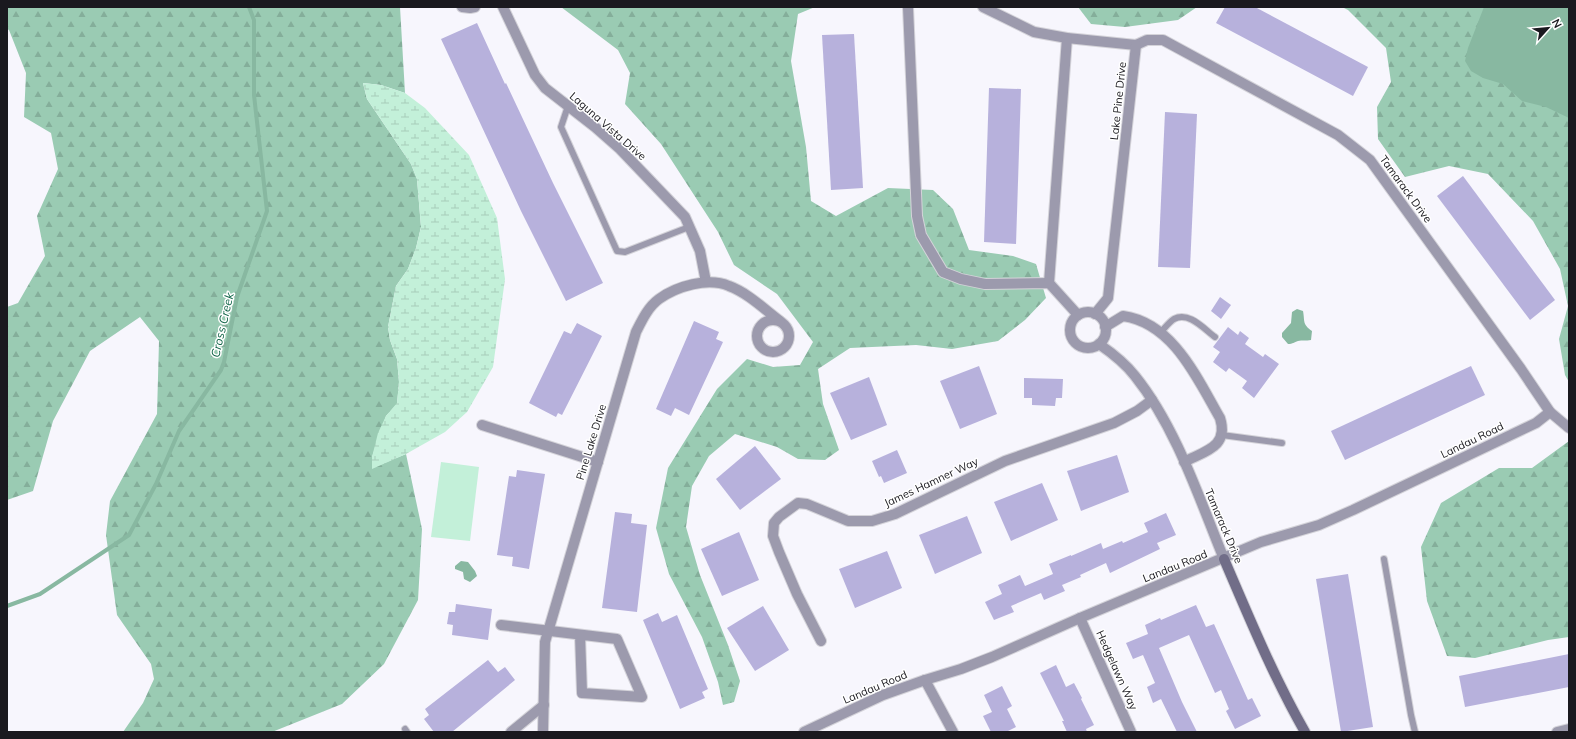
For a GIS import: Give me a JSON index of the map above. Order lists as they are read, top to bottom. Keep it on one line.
{"streets":{"street":["Lake Pine Drive","Laguna Vista Drive","Tamarack Drive","Landau Road","Pine Lake Drive","James Hamner Way","Hedgelawn Way"]},"crossings":[["Lake Pine Drive","Tamarack Drive"],["Laguna Vista Drive","Pine Lake Drive"],["Tamarack Drive","Landau Road"],["Tamarack Drive","James Hamner Way"],["Landau Road","Hedgelawn Way"]],"water":["Cross Creek"],"north":"top right"}
